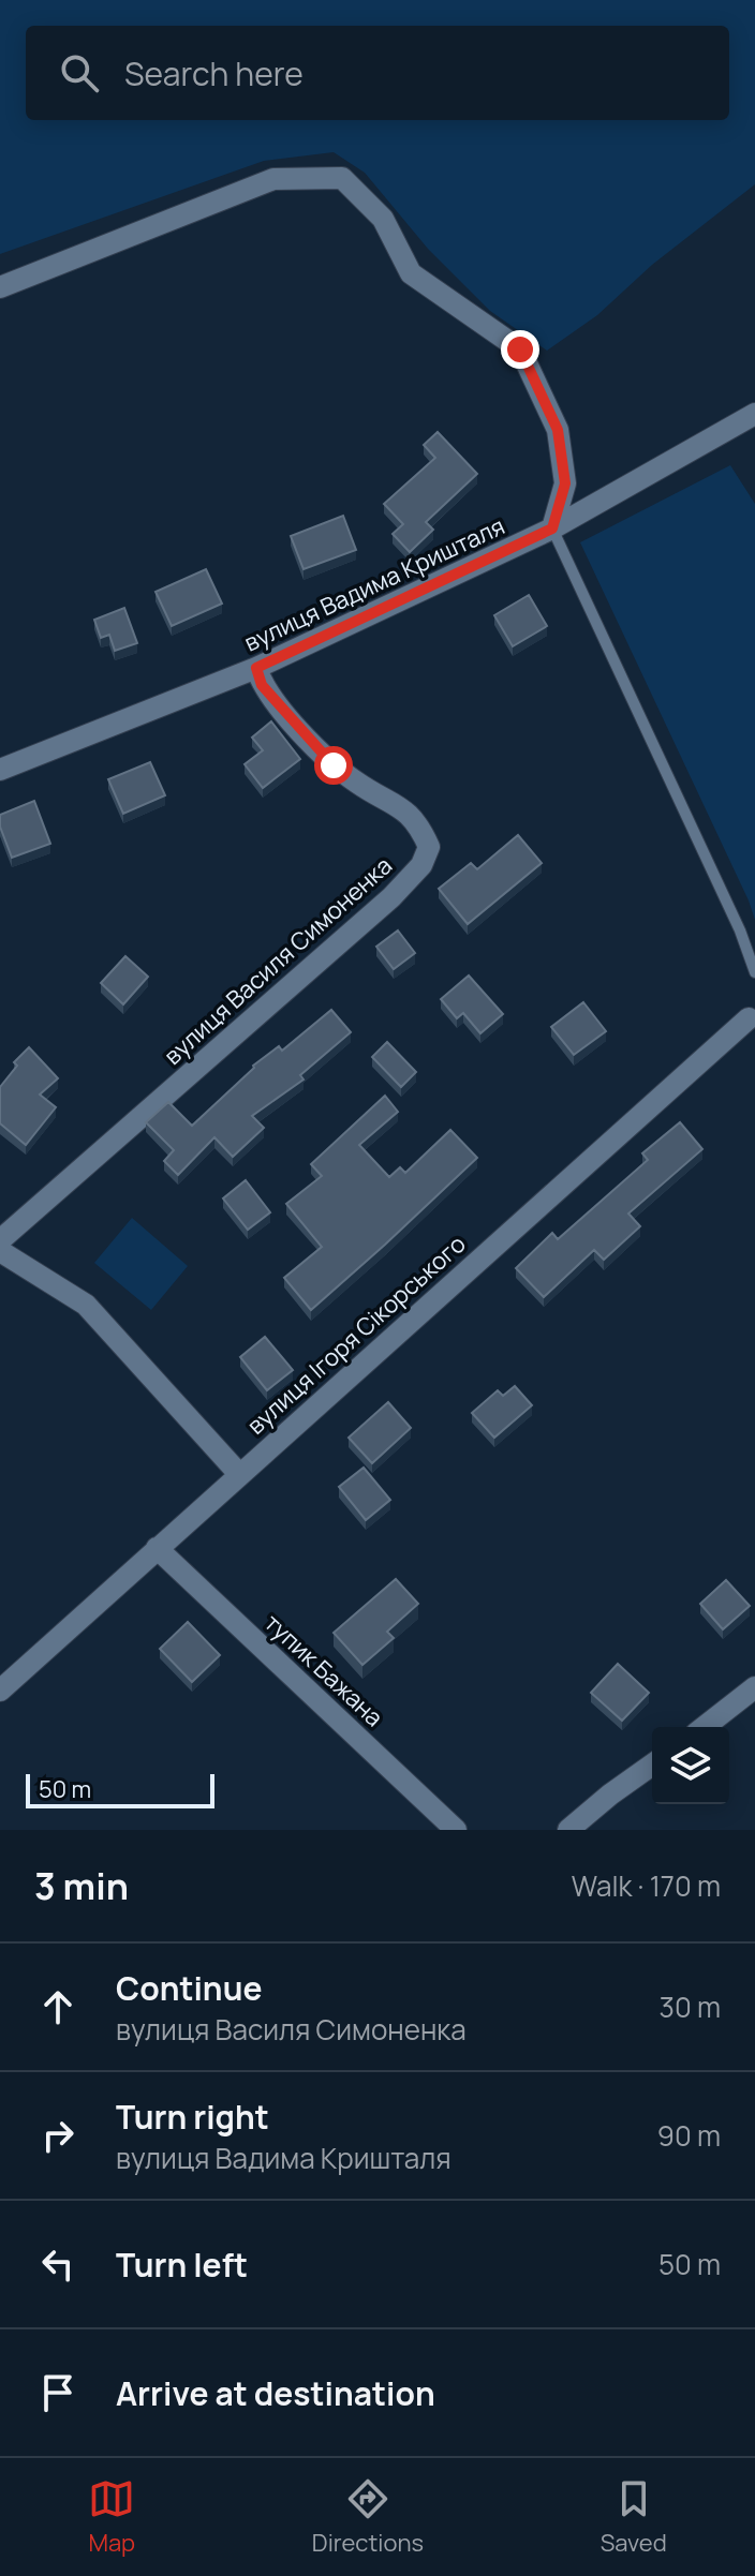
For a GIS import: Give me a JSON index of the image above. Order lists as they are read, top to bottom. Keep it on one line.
{"streets":{"street":["вулиця Вадима Кришталя","вулиця Василя Симоненка","вулиця Ігоря Сікорського","тупик Бажана"]},"crossings":[["вулиця Вадима Кришталя","вулиця Василя Симоненка"],["вулиця Ігоря Сікорського","тупик Бажана"]],"scale_bar":"50 m","page":{"search":"Search here","scale":"50 m","heading":["3 min","Walk · 170 m"],"list":[["Continue","вулиця Василя Симоненка","30 m"],["Turn right","вулиця Вадима Кришталя","90 m"],["Turn left","50 m"],"Arrive at destination"],"nav":["Map","Directions","Saved"]}}
